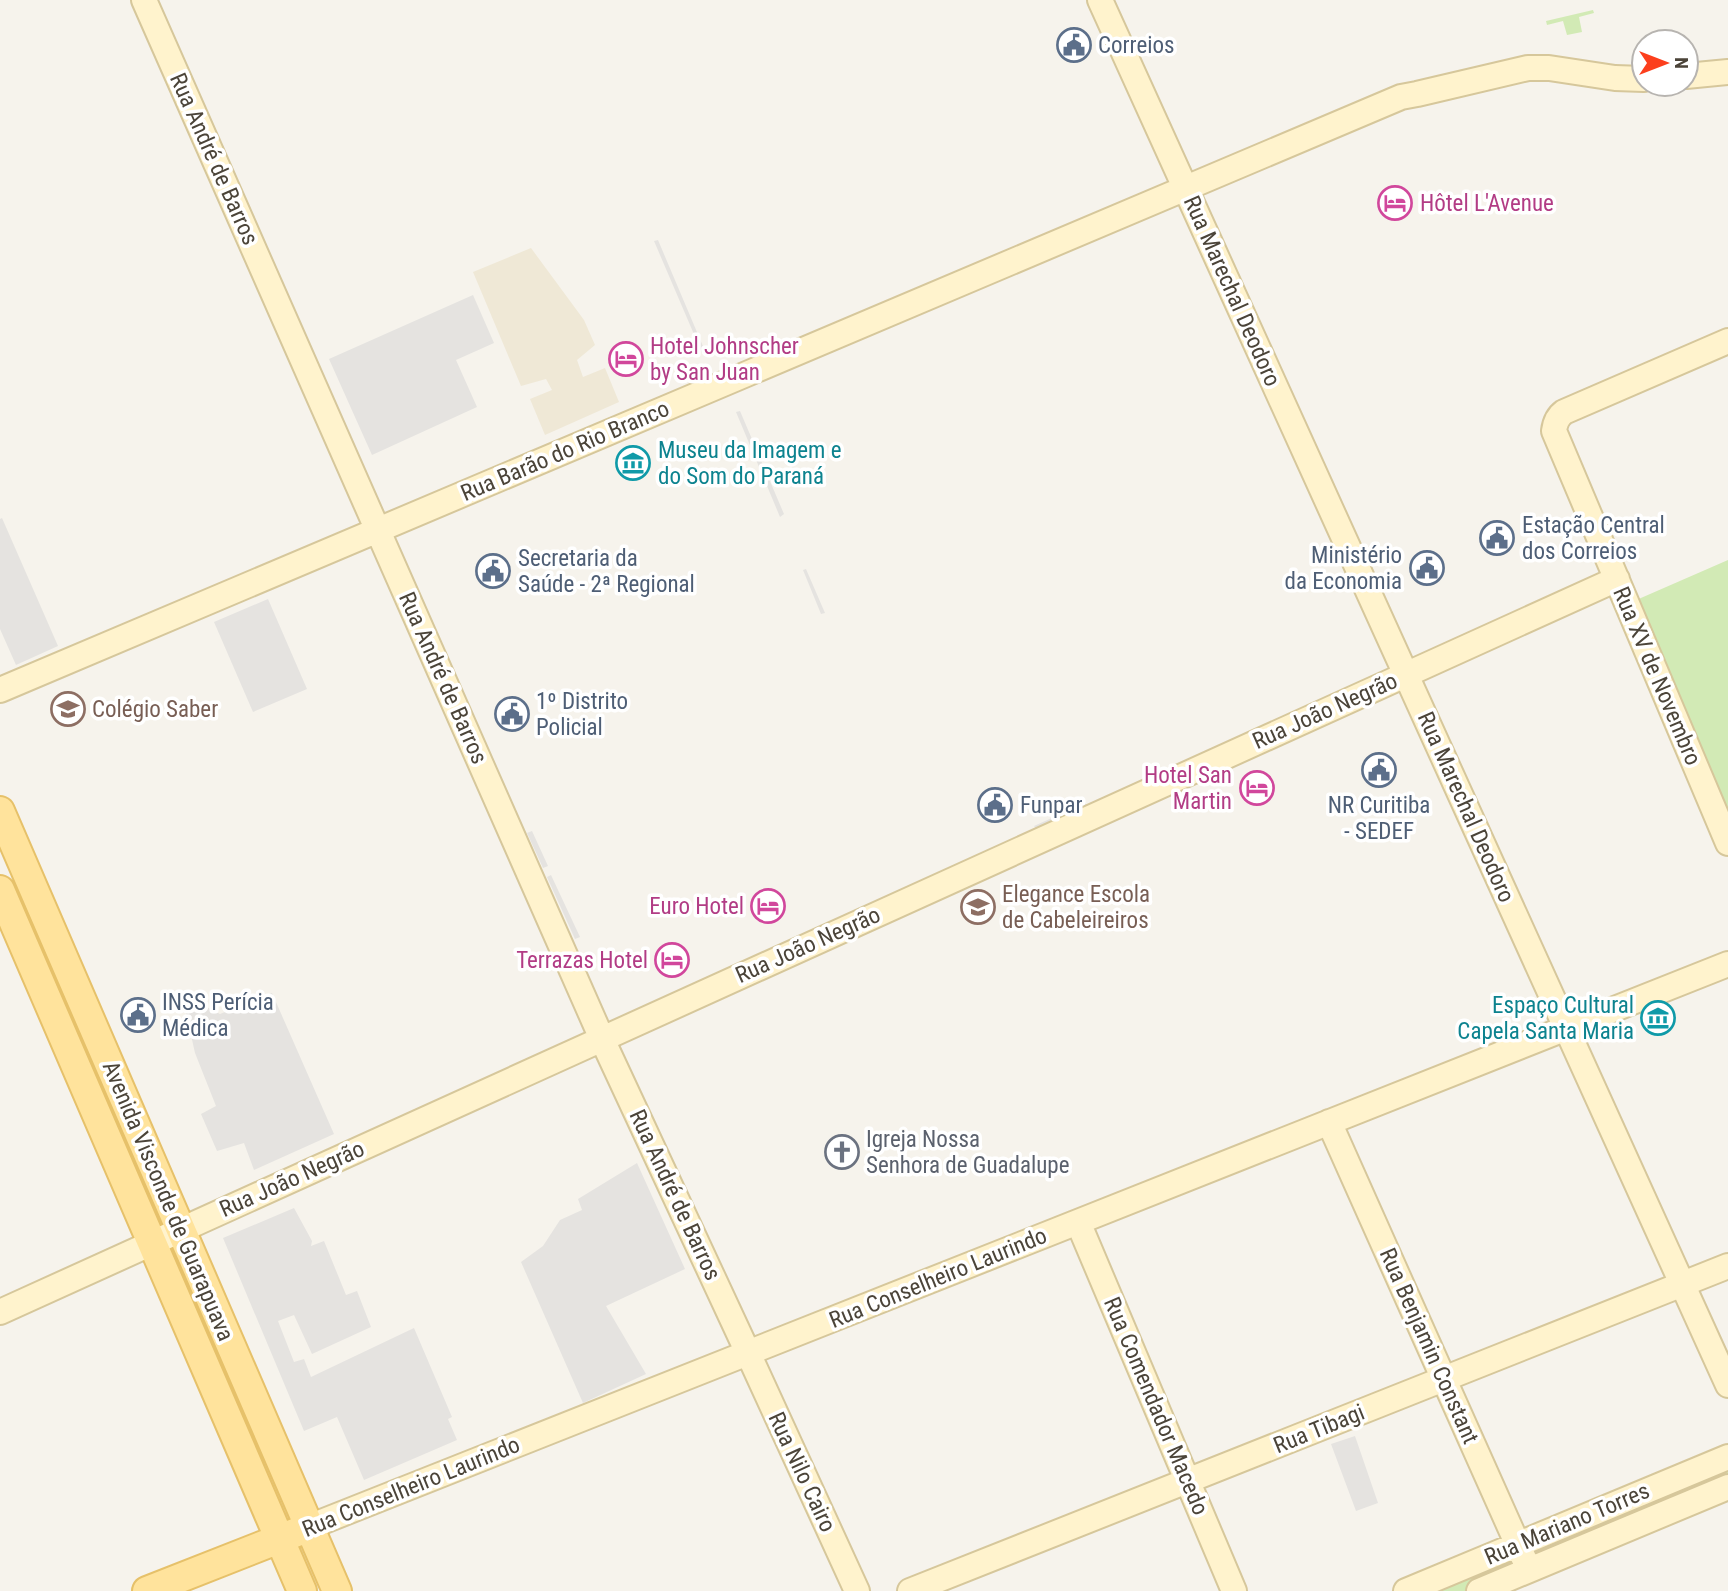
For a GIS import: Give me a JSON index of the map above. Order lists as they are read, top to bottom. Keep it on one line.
{"streets":{"main road":["Rua André de Barros","Rua Marechal Deodoro","Rua Barão do Rio Branco","Rua XV de Novembro","Rua João Negrão","Avenida Visconde de Guarapuava","Rua Conselheiro Laurindo","Rua Benjamin Constant","Rua Comendador Macedo","Rua Tibagi","Rua Nilo Cairo","Rua Mariano Torres"]},"crossings":[["Rua André de Barros","Rua Barão do Rio Branco"],["Rua André de Barros","Rua João Negrão"],["Rua André de Barros","Rua Conselheiro Laurindo"],["Rua André de Barros","Rua Nilo Cairo"],["Rua Marechal Deodoro","Rua Barão do Rio Branco"],["Rua Marechal Deodoro","Rua João Negrão"],["Rua Marechal Deodoro","Rua Conselheiro Laurindo"],["Rua Marechal Deodoro","Rua Tibagi"],["Rua XV de Novembro","Rua João Negrão"],["Rua João Negrão","Avenida Visconde de Guarapuava"],["Avenida Visconde de Guarapuava","Rua Conselheiro Laurindo"],["Rua Conselheiro Laurindo","Rua Benjamin Constant"],["Rua Conselheiro Laurindo","Rua Comendador Macedo"],["Rua Conselheiro Laurindo","Rua Nilo Cairo"],["Rua Benjamin Constant","Rua Tibagi"],["Rua Benjamin Constant","Rua Mariano Torres"],["Rua Comendador Macedo","Rua Tibagi"]],"places":{"public building":["Correios","Estação Central dos Correios","Ministério da Economia","Secretaria da Saúde - 2ª Regional","1º Distrito Policial","NR Curitiba - SEDEF","Funpar","INSS Perícia Médica"],"hotel":["Hôtel L'Avenue","Hotel Johnscher by San Juan","Hotel San Martin","Euro Hotel","Terrazas Hotel"],"museum":["Museu da Imagem e do Som do Paraná","Espaço Cultural Capela Santa Maria"],"school or university":["Colégio Saber","Elegance Escola de Cabeleireiros"],"church":["Igreja Nossa Senhora de Guadalupe"]},"north":"right"}
